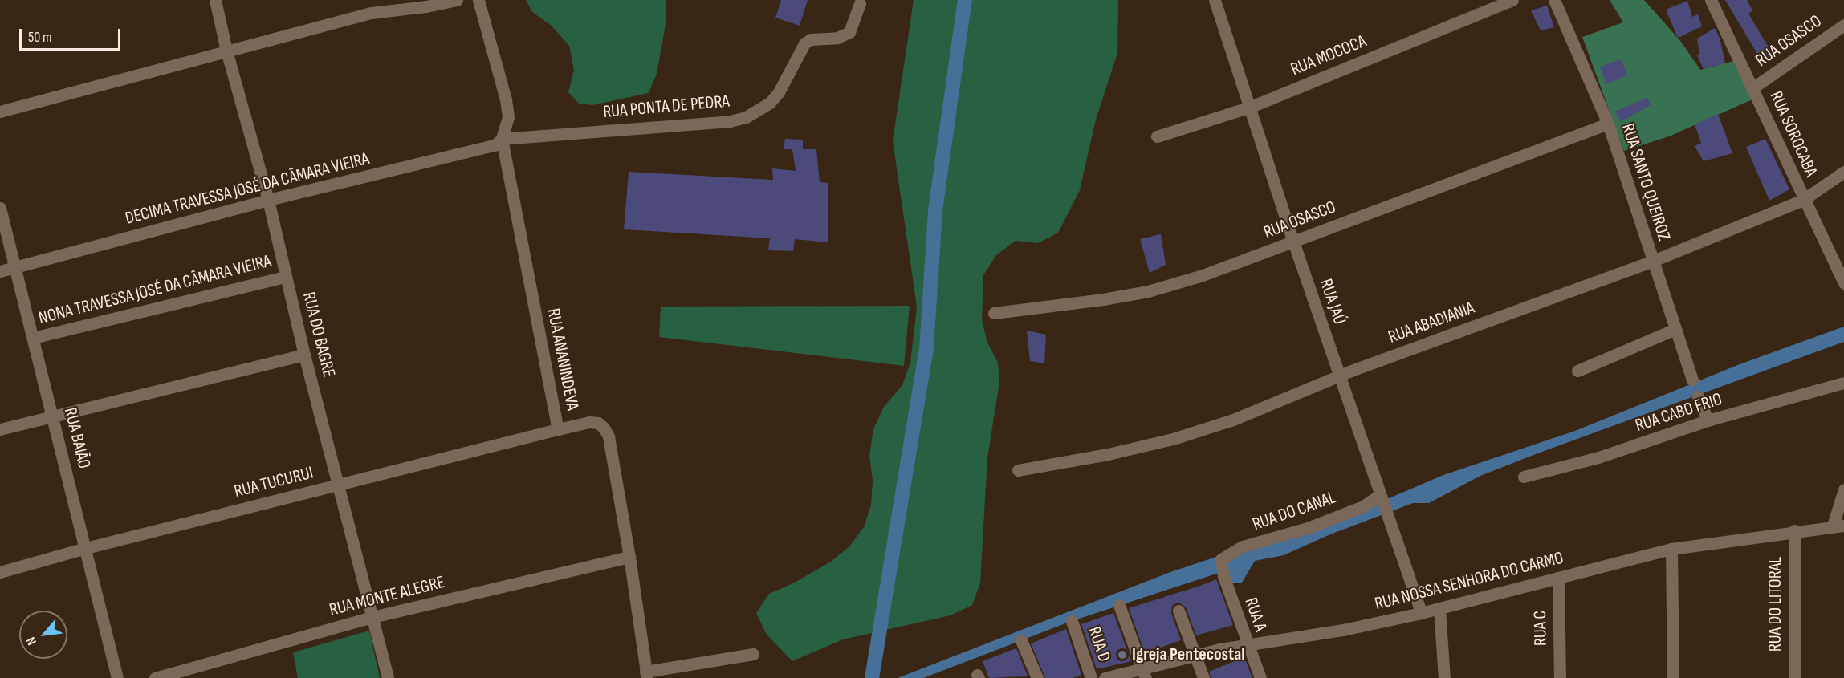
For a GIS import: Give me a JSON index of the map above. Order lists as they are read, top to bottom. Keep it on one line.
{"streets":{"street":["RUA OSASCO","RUA MOCOCA","RUA PONTA DE PEDRA","RUA SOROCABA","RUA SANTO QUEIROZ","DECIMA TRAVESSA JOSÉ DA CÂMARA VIEIRA","NONA TRAVESSA JOSÉ DA CÂMARA VIEIRA","RUA JAÚ","RUA ABADIANIA","RUA DO BAGRE","RUA ANANINDEVA","RUA CABO FRIO","RUA BAIÃO","RUA TUCURUI","RUA DO CANAL","RUA NOSSA SENHORA DO CARMO","RUA MONTE ALEGRE","RUA DO LITORAL","RUA A","RUA C","RUA D"]},"crossings":[["RUA OSASCO","RUA SOROCABA"],["RUA OSASCO","RUA SANTO QUEIROZ"],["RUA OSASCO","RUA JAÚ"],["RUA MOCOCA","RUA JAÚ"],["RUA PONTA DE PEDRA","DECIMA TRAVESSA JOSÉ DA CÂMARA VIEIRA"],["RUA PONTA DE PEDRA","RUA ANANINDEVA"],["RUA SOROCABA","RUA ABADIANIA"],["RUA SANTO QUEIROZ","RUA ABADIANIA"],["DECIMA TRAVESSA JOSÉ DA CÂMARA VIEIRA","RUA DO BAGRE"],["DECIMA TRAVESSA JOSÉ DA CÂMARA VIEIRA","RUA ANANINDEVA"],["DECIMA TRAVESSA JOSÉ DA CÂMARA VIEIRA","RUA BAIÃO"],["NONA TRAVESSA JOSÉ DA CÂMARA VIEIRA","RUA DO BAGRE"],["NONA TRAVESSA JOSÉ DA CÂMARA VIEIRA","RUA BAIÃO"],["RUA JAÚ","RUA ABADIANIA"],["RUA JAÚ","RUA DO CANAL"],["RUA JAÚ","RUA NOSSA SENHORA DO CARMO"],["RUA DO BAGRE","RUA TUCURUI"],["RUA DO BAGRE","RUA MONTE ALEGRE"],["RUA ANANINDEVA","RUA TUCURUI"],["RUA ANANINDEVA","RUA MONTE ALEGRE"],["RUA BAIÃO","RUA TUCURUI"],["RUA DO CANAL","RUA A"],["RUA NOSSA SENHORA DO CARMO","RUA DO LITORAL"],["RUA NOSSA SENHORA DO CARMO","RUA A"],["RUA NOSSA SENHORA DO CARMO","RUA C"]],"places":["Igreja Pentecostal"],"scale_bar":"50 m","north":"bottom left"}
